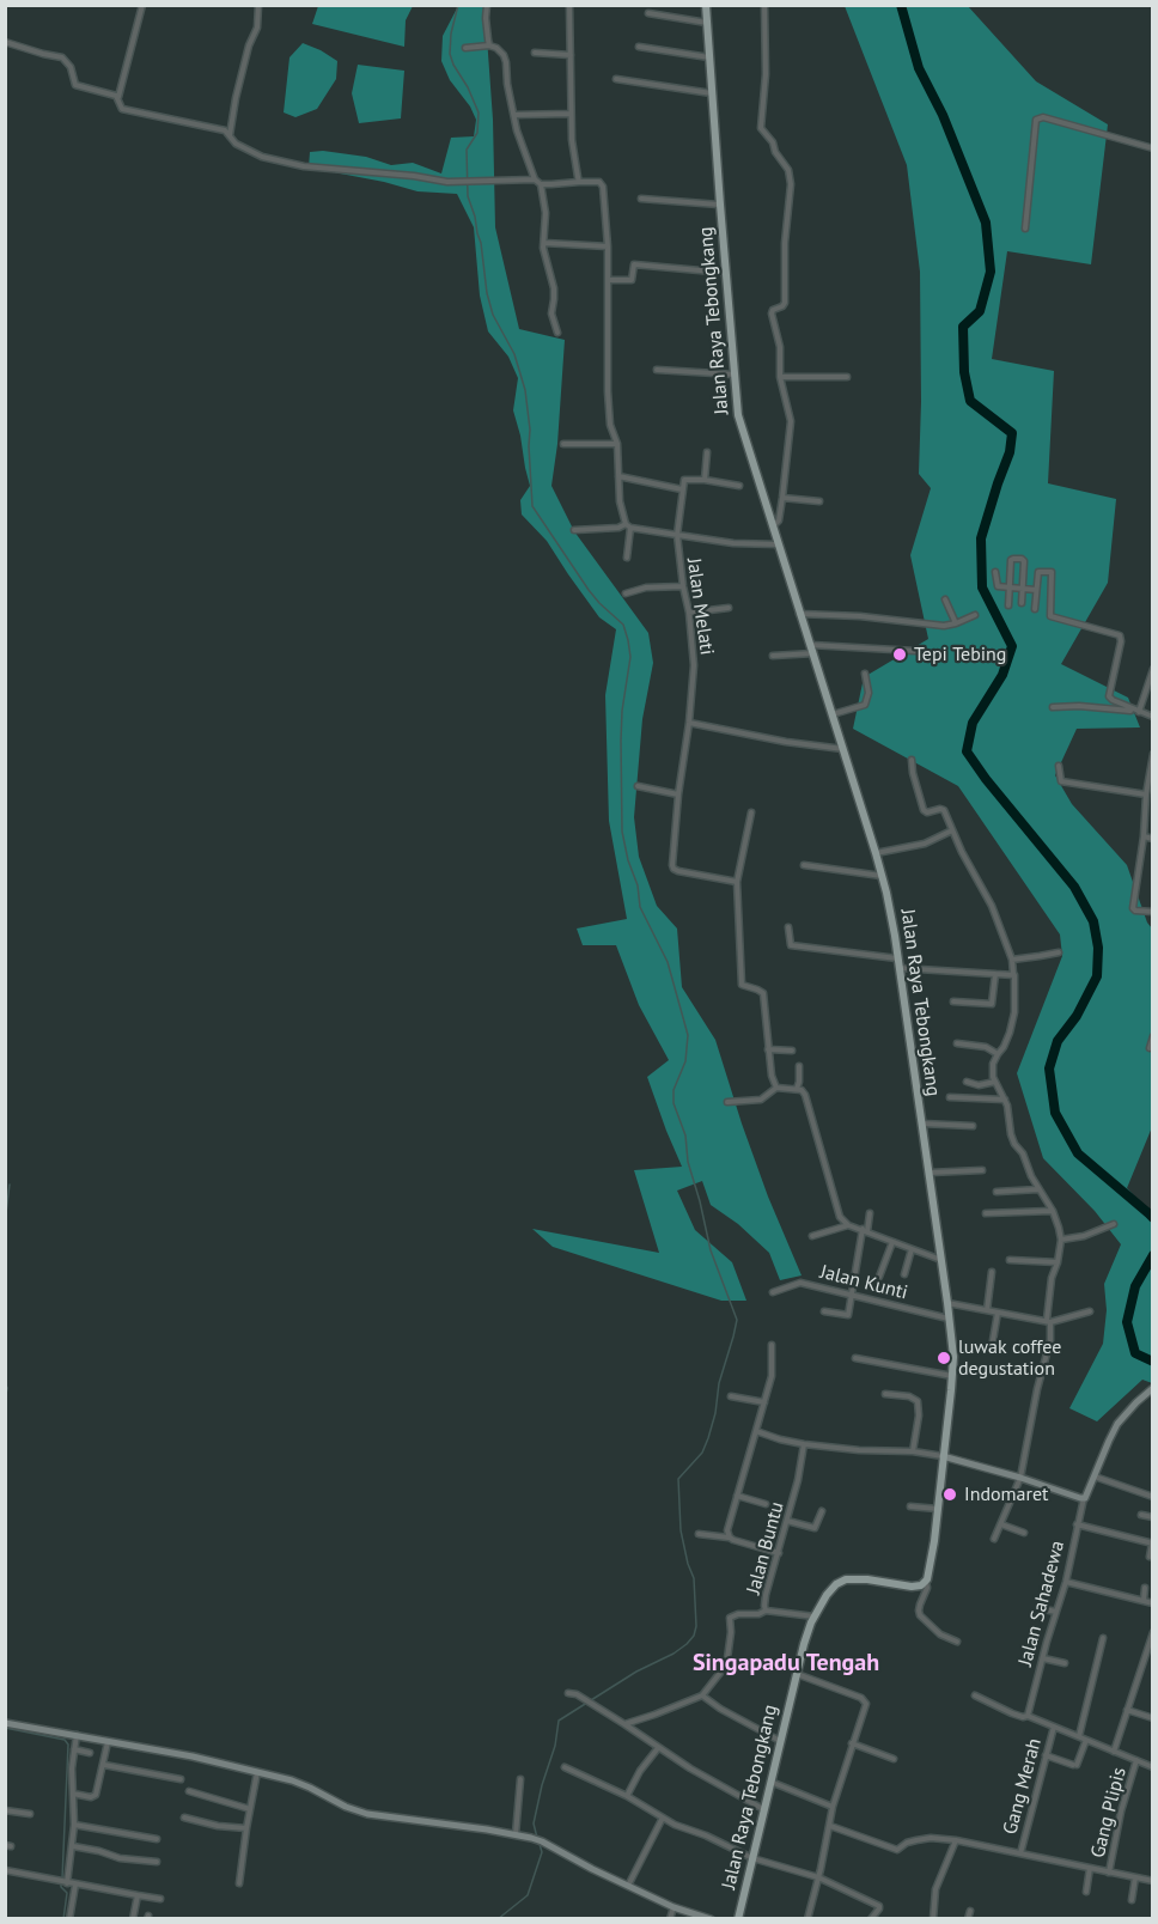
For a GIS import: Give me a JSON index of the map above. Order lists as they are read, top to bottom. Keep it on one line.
{"streets":{"main road":["Jalan Raya Tebongkang"],"street":["Jalan Melati","Jalan Kunti","Jalan Buntu","Jalan Sahadewa","Gang Merah","Gang Plipis"]},"crossings":[["Jalan Raya Tebongkang","Jalan Kunti"],["Jalan Raya Tebongkang","Jalan Buntu"]],"districts":["Singapadu Tengah"],"places":["Tepi Tebing","luwak coffee degustation","Indomaret"]}
